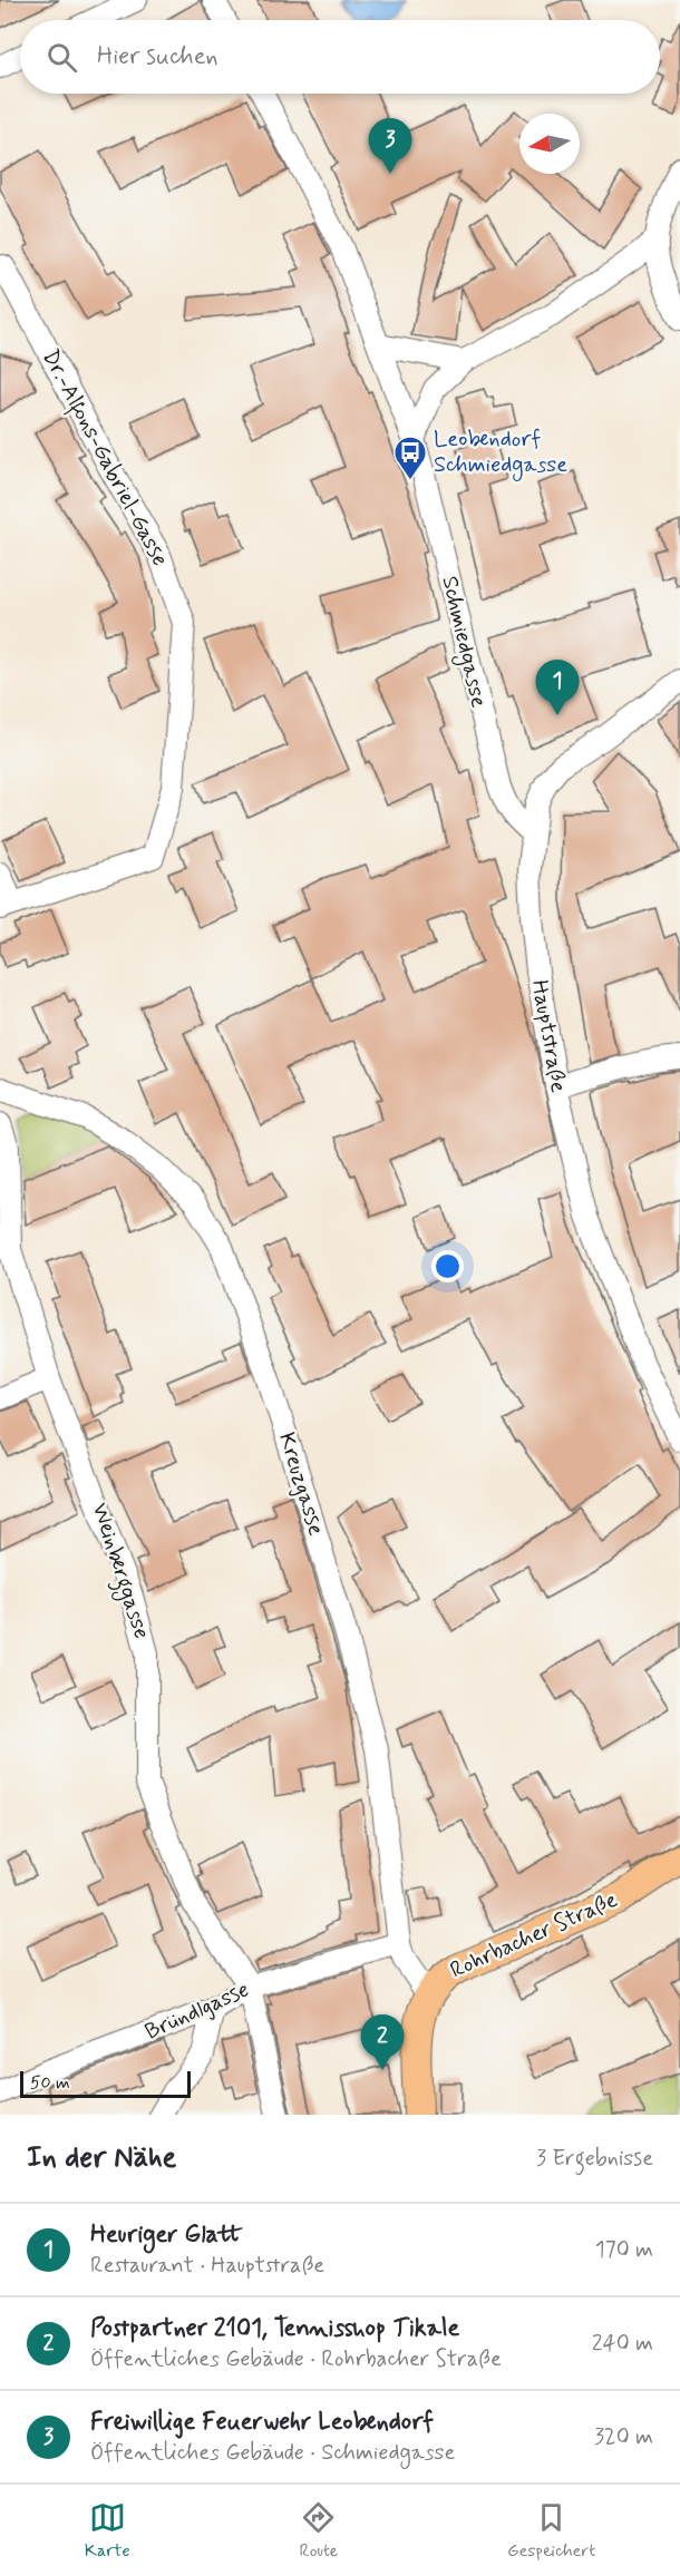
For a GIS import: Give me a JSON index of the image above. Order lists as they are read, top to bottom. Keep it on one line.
{"streets":{"main road":["Rohrbacher Straße"],"street":["Dr.-Alfons-Gabriel-Gasse","Schmiedgasse","Hauptstraße","Kreuzgasse","Weinberggasse","Bründlgasse"]},"crossings":[["Schmiedgasse","Hauptstraße"],["Kreuzgasse","Rohrbacher Straße"],["Kreuzgasse","Bründlgasse"],["Weinberggasse","Bründlgasse"]],"places":{"bus stop":["Leobendorf Schmiedgasse"]},"scale_bar":"50 m","north":"left","page":{"search":"Hier suchen","pins":["3","1","2"],"scale":"50 m","heading":["In der Nähe","3 Ergebnisse"],"list":[{"mark":"1","name":"Heuriger Glatt","note":"Restaurant · Hauptstraße","value":"170 m"},{"mark":"2","name":"Postpartner 2101, Tennisshop Tikale","note":"Öffentliches Gebäude · Rohrbacher Straße","value":"240 m"},{"mark":"3","name":"Freiwillige Feuerwehr Leobendorf","note":"Öffentliches Gebäude · Schmiedgasse","value":"320 m"}],"nav":["Karte","Route","Gespeichert"]}}
